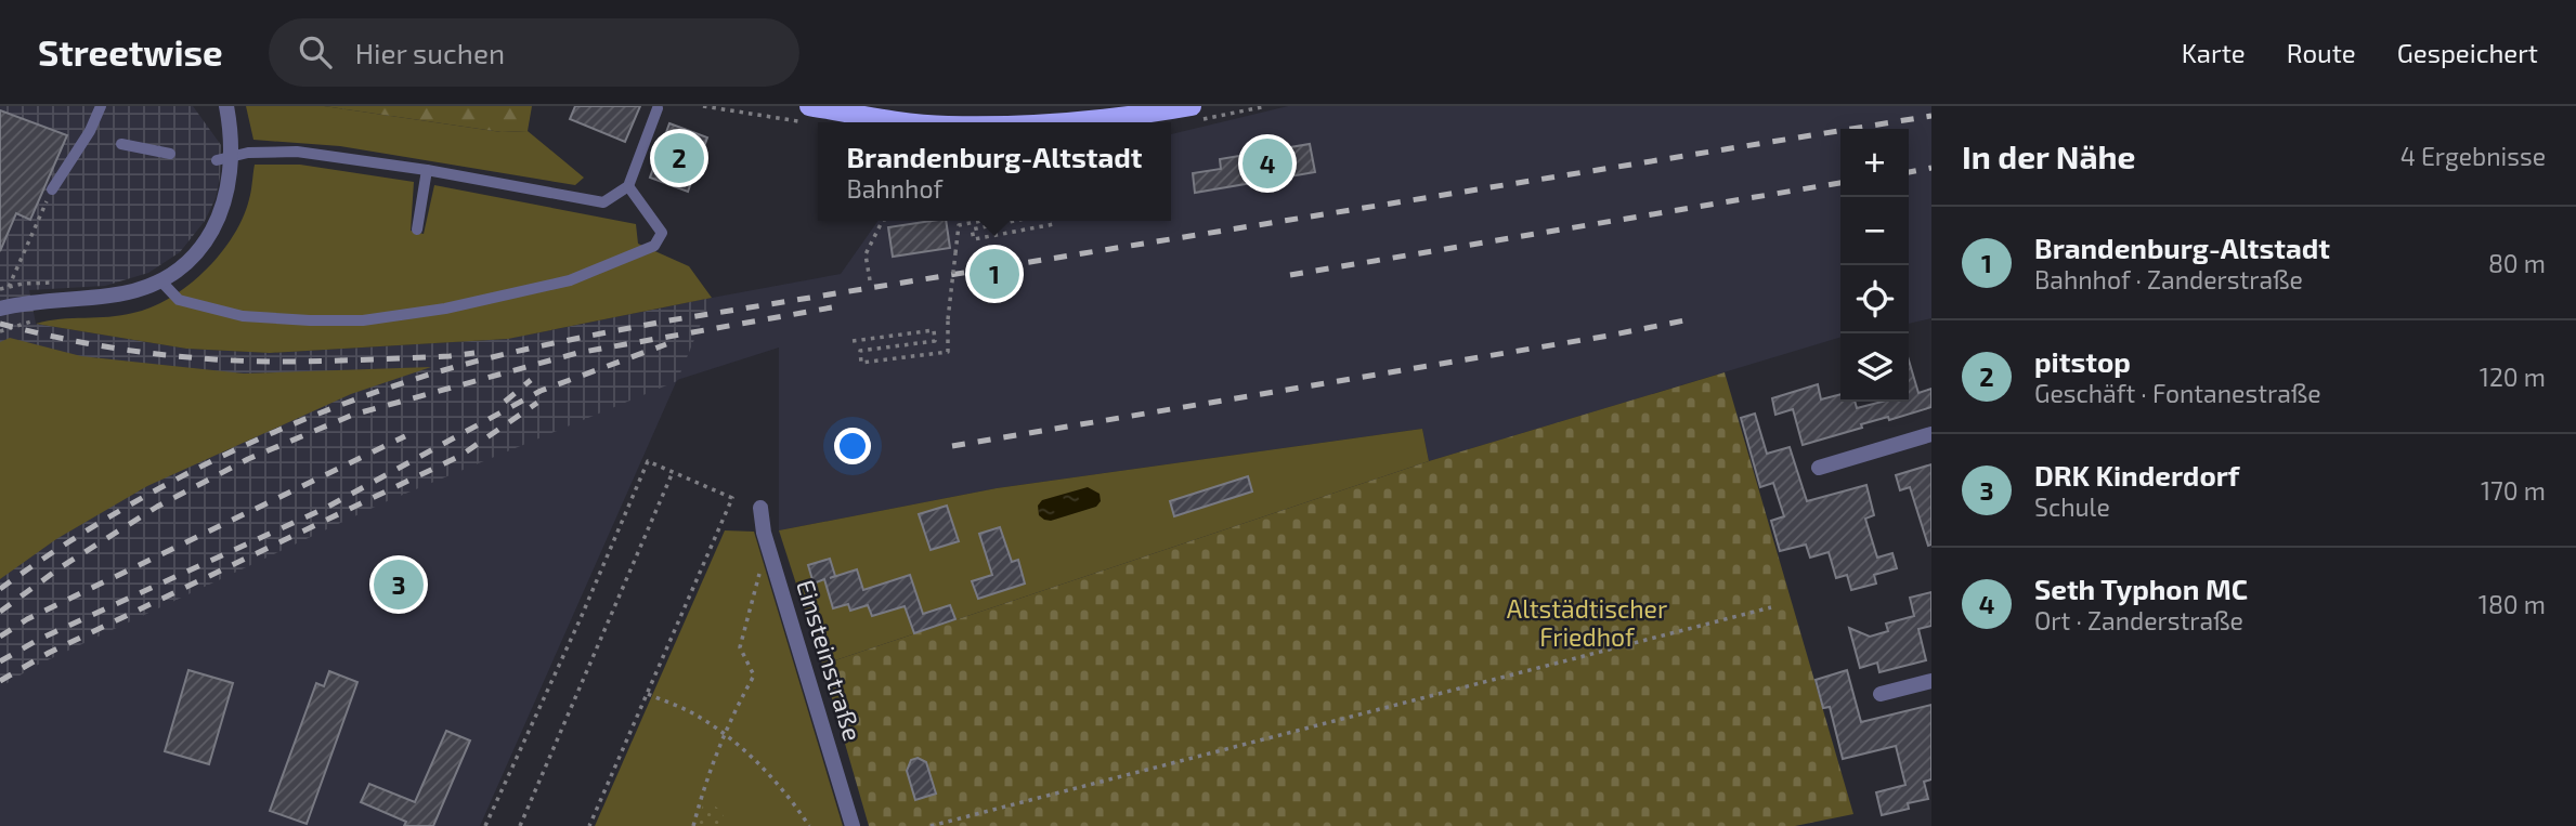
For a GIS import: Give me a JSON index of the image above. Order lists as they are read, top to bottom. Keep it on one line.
{"streets":{"street":["Einsteinstraße"]},"parks":["Altstädtischer Friedhof"],"page":{"header":"Streetwise","search":"Hier suchen","nav":["Karte","Route","Gespeichert"],"heading":["In der Nähe","4 Ergebnisse"],"popup":["Brandenburg-Altstadt","Bahnhof"],"map_buttons":["+","−"],"pins":["2","4","1","3"],"list":[{"mark":"1","name":"Brandenburg-Altstadt","note":"Bahnhof · Zanderstraße","value":"80 m"},{"mark":"2","name":"pitstop","note":"Geschäft · Fontanestraße","value":"120 m"},{"mark":"3","name":"DRK Kinderdorf","note":"Schule","value":"170 m"},{"mark":"4","name":"Seth Typhon MC","note":"Ort · Zanderstraße","value":"180 m"}]}}
